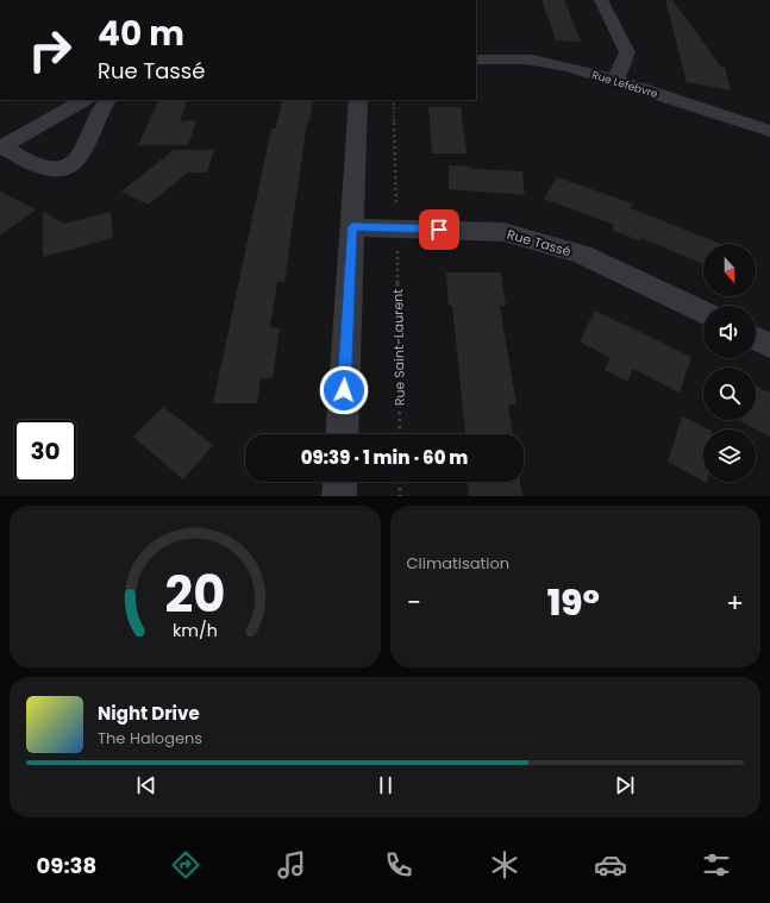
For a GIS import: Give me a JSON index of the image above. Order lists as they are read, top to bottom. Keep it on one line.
{"streets":{"street":["Rue Lefebvre","Rue Tassé"],"path":["Rue Saint-Laurent"]},"north":"bottom","page":{"turn":["40 m","Rue Tassé"],"limit":"30","trip":"09:39 · 1 min · 60 m","tile":"Climatisation","heat":["−","19°","+"],"song":["Night Drive","The Halogens"],"tabs":"09:38","gauge":["20","km/h"]}}
